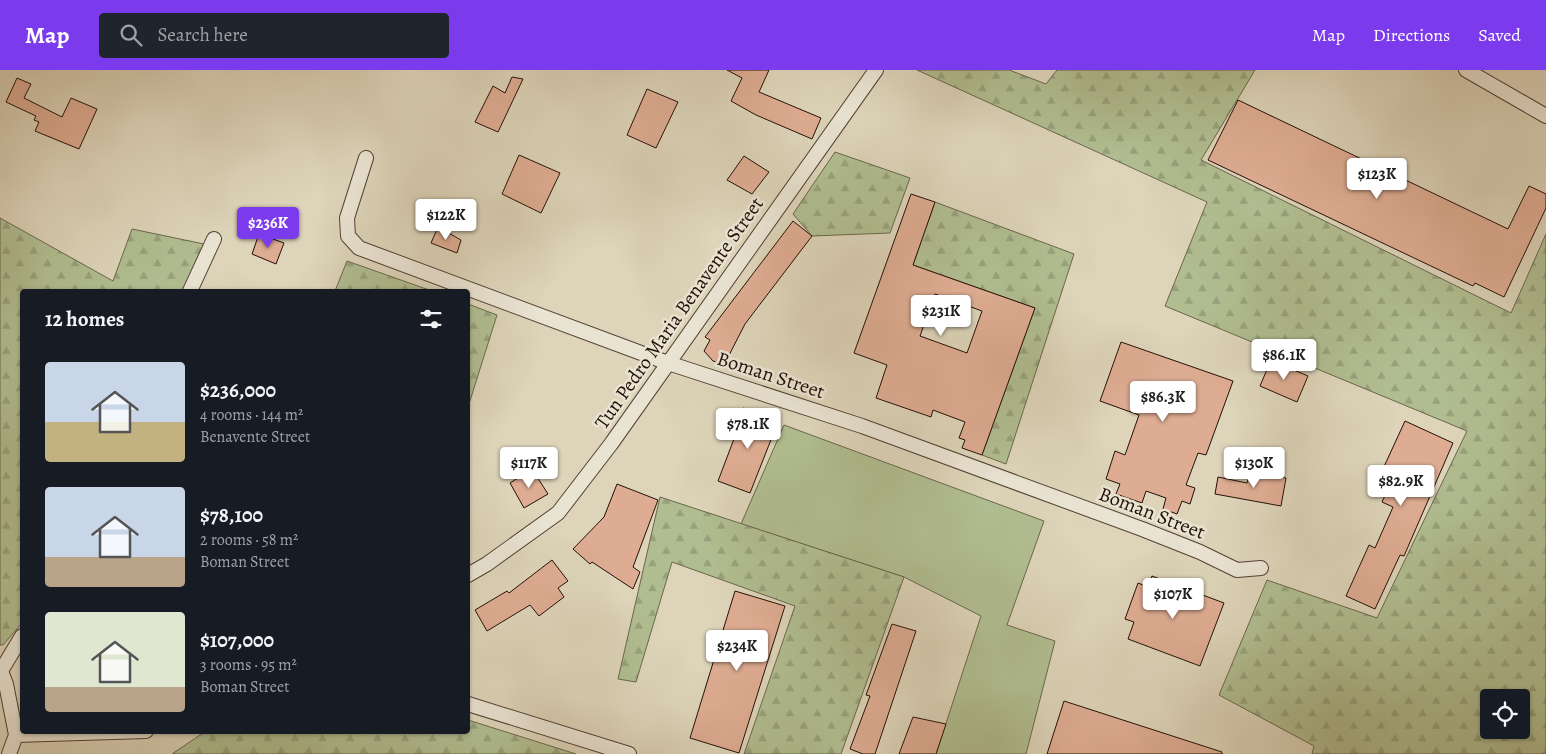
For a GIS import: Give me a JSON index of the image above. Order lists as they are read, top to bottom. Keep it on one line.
{"streets":{"street":["Tun Pedro Maria Benavente Street","Boman Street"]},"crossings":[["Tun Pedro Maria Benavente Street","Boman Street"]],"page":{"header":"Map","search":"Search here","nav":["Map","Directions","Saved"],"price":["$123K","$122K","$236K","$231K","$86.1K","$86.3K","$78.1K","$117K","$130K","$82.9K","$107K","$234K"],"heading":"12 homes","list":[{"name":"$236,000","note":"4 rooms · 144 m² · Benavente Street"},{"name":"$78,100","note":"2 rooms · 58 m² · Boman Street"},{"name":"$107,000","note":"3 rooms · 95 m² · Boman Street"}]}}
